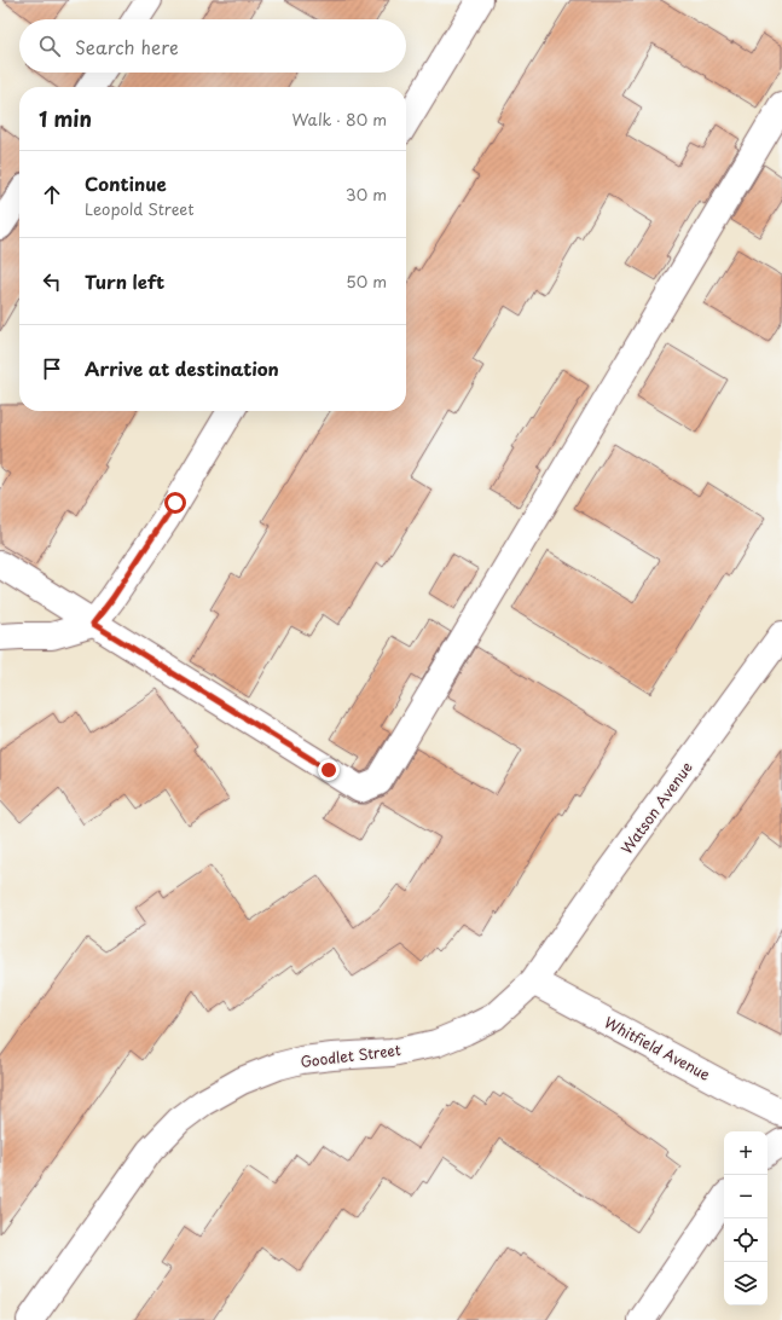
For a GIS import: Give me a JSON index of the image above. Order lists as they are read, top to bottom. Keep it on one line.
{"streets":{"street":["Watson Avenue","Whitfield Avenue","Goodlet Street"]},"crossings":[["Watson Avenue","Whitfield Avenue"],["Watson Avenue","Goodlet Street"],["Whitfield Avenue","Goodlet Street"]],"page":{"search":"Search here","heading":["1 min","Walk · 80 m"],"list":[["Continue","Leopold Street","30 m"],["Turn left","50 m"],"Arrive at destination"],"map_buttons":["+","−"]}}
